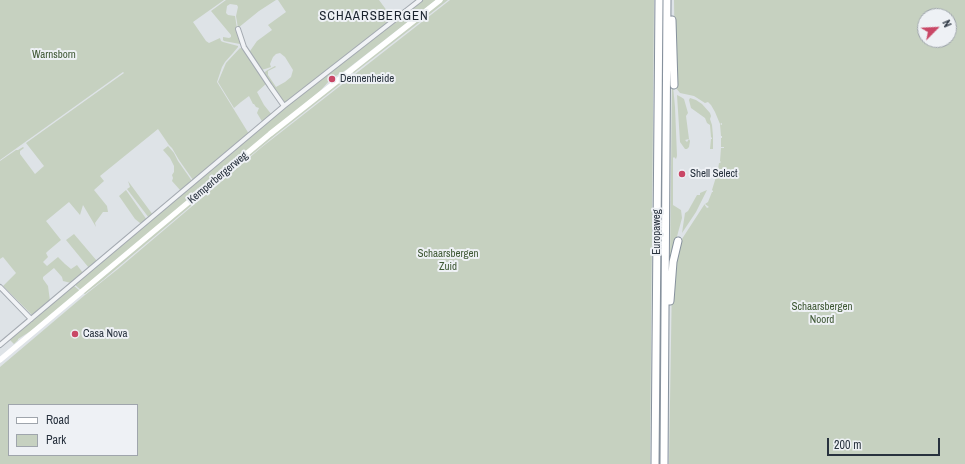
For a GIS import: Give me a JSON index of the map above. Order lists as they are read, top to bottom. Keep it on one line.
{"streets":{"highway":["Europaweg"],"main road":["Kemperbergerweg"]},"districts":["SCHAARSBERGEN"],"parks":["Warnsborn","Schaarsbergen Zuid","Schaarsbergen Noord"],"places":["Dennenheide","Shell Select","Casa Nova"],"legend":["Road","Park"],"scale_bar":"200 m","north":"top right"}
